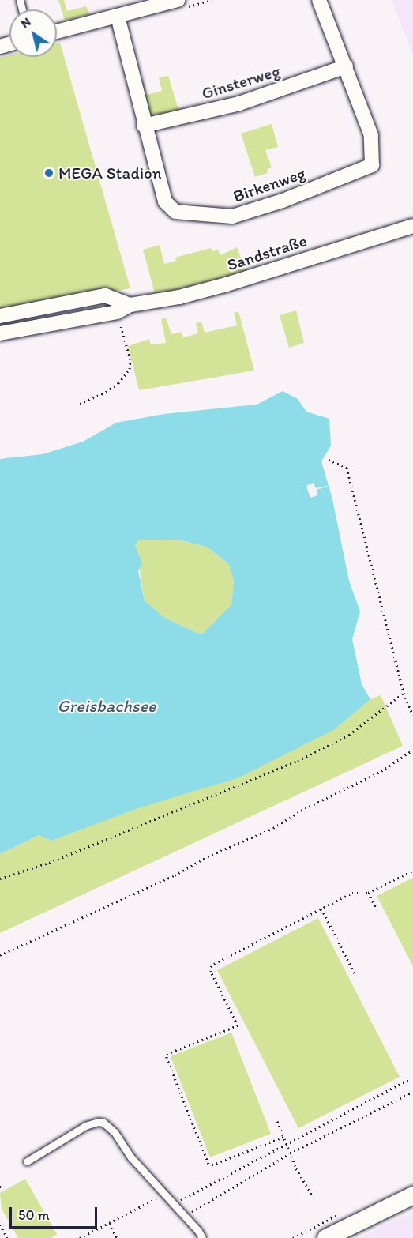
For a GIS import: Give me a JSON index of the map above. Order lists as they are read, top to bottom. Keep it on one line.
{"streets":{"street":["Ginsterweg","Birkenweg","Sandstraße"]},"crossings":[["Ginsterweg","Birkenweg"]],"water":["Greisbachsee"],"places":["MEGA Stadion"],"scale_bar":"50 m","north":"top left"}
